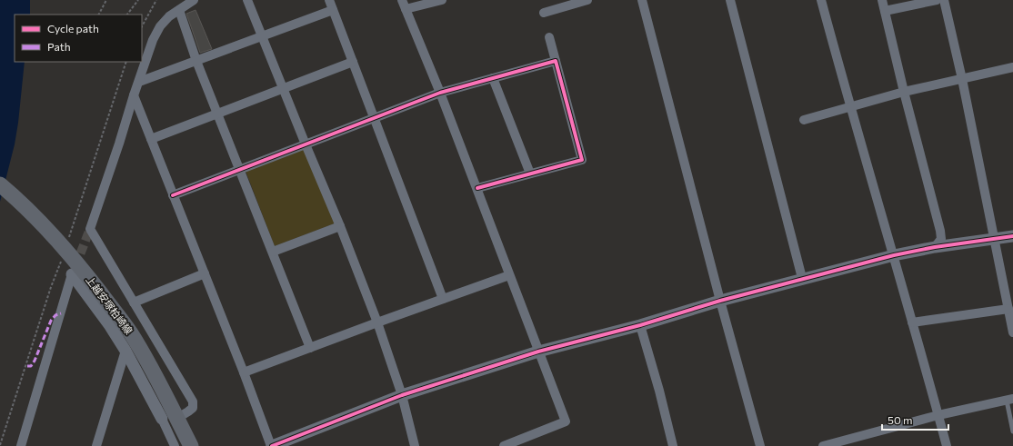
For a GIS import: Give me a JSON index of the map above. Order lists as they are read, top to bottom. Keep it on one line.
{"streets":{"main road":["上越安塚柏崎線"]},"legend":["Cycle path","Path"],"scale_bar":"50 m"}
